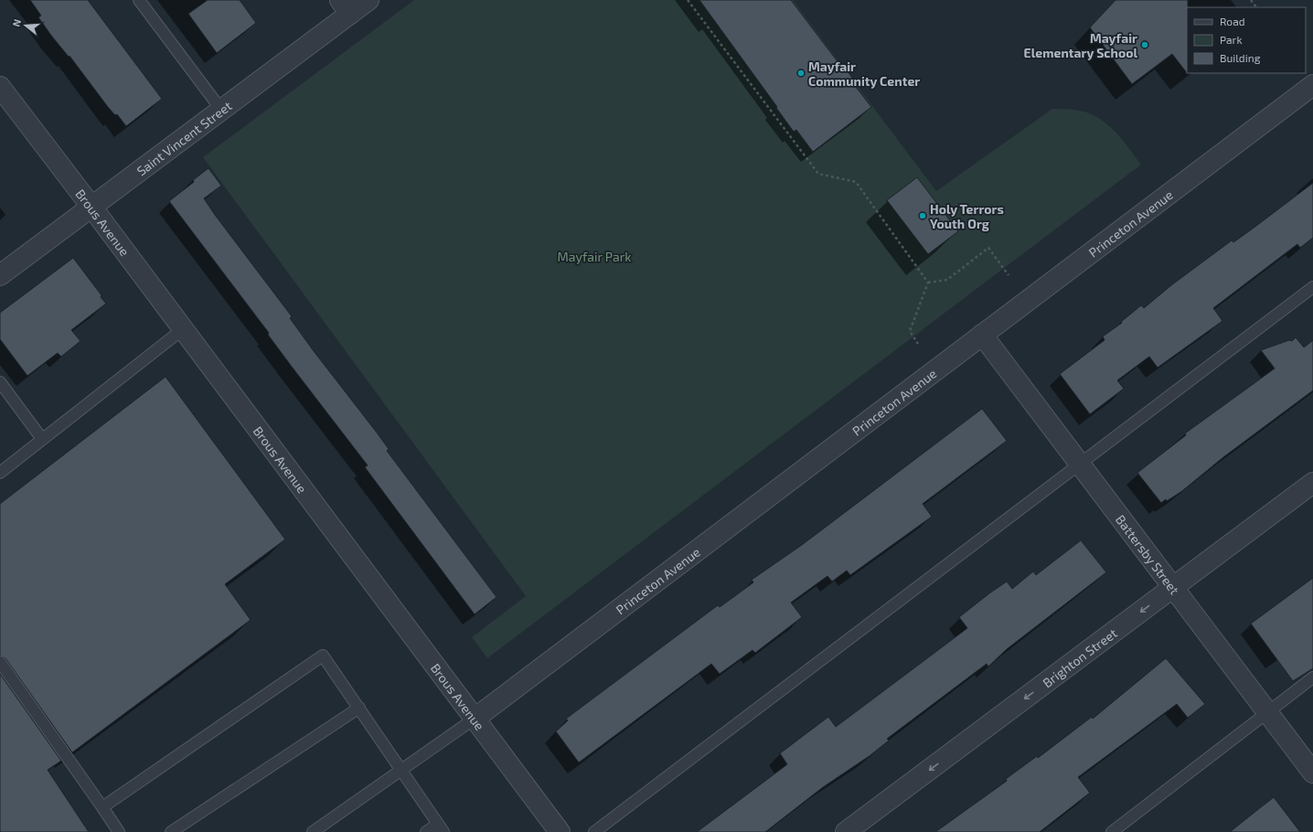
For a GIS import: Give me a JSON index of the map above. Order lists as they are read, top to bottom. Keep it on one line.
{"streets":{"street":["Saint Vincent Street","Brous Avenue","Princeton Avenue","Battersby Street","Brighton Street"]},"crossings":[["Saint Vincent Street","Brous Avenue"],["Brous Avenue","Princeton Avenue"],["Princeton Avenue","Battersby Street"],["Battersby Street","Brighton Street"]],"one_way":["Brighton Street"],"parks":["Mayfair Park"],"places":["Mayfair Elementary School","Mayfair Community Center","Holy Terrors Youth Org"],"legend":["Road","Park","Building"],"north":"left"}
